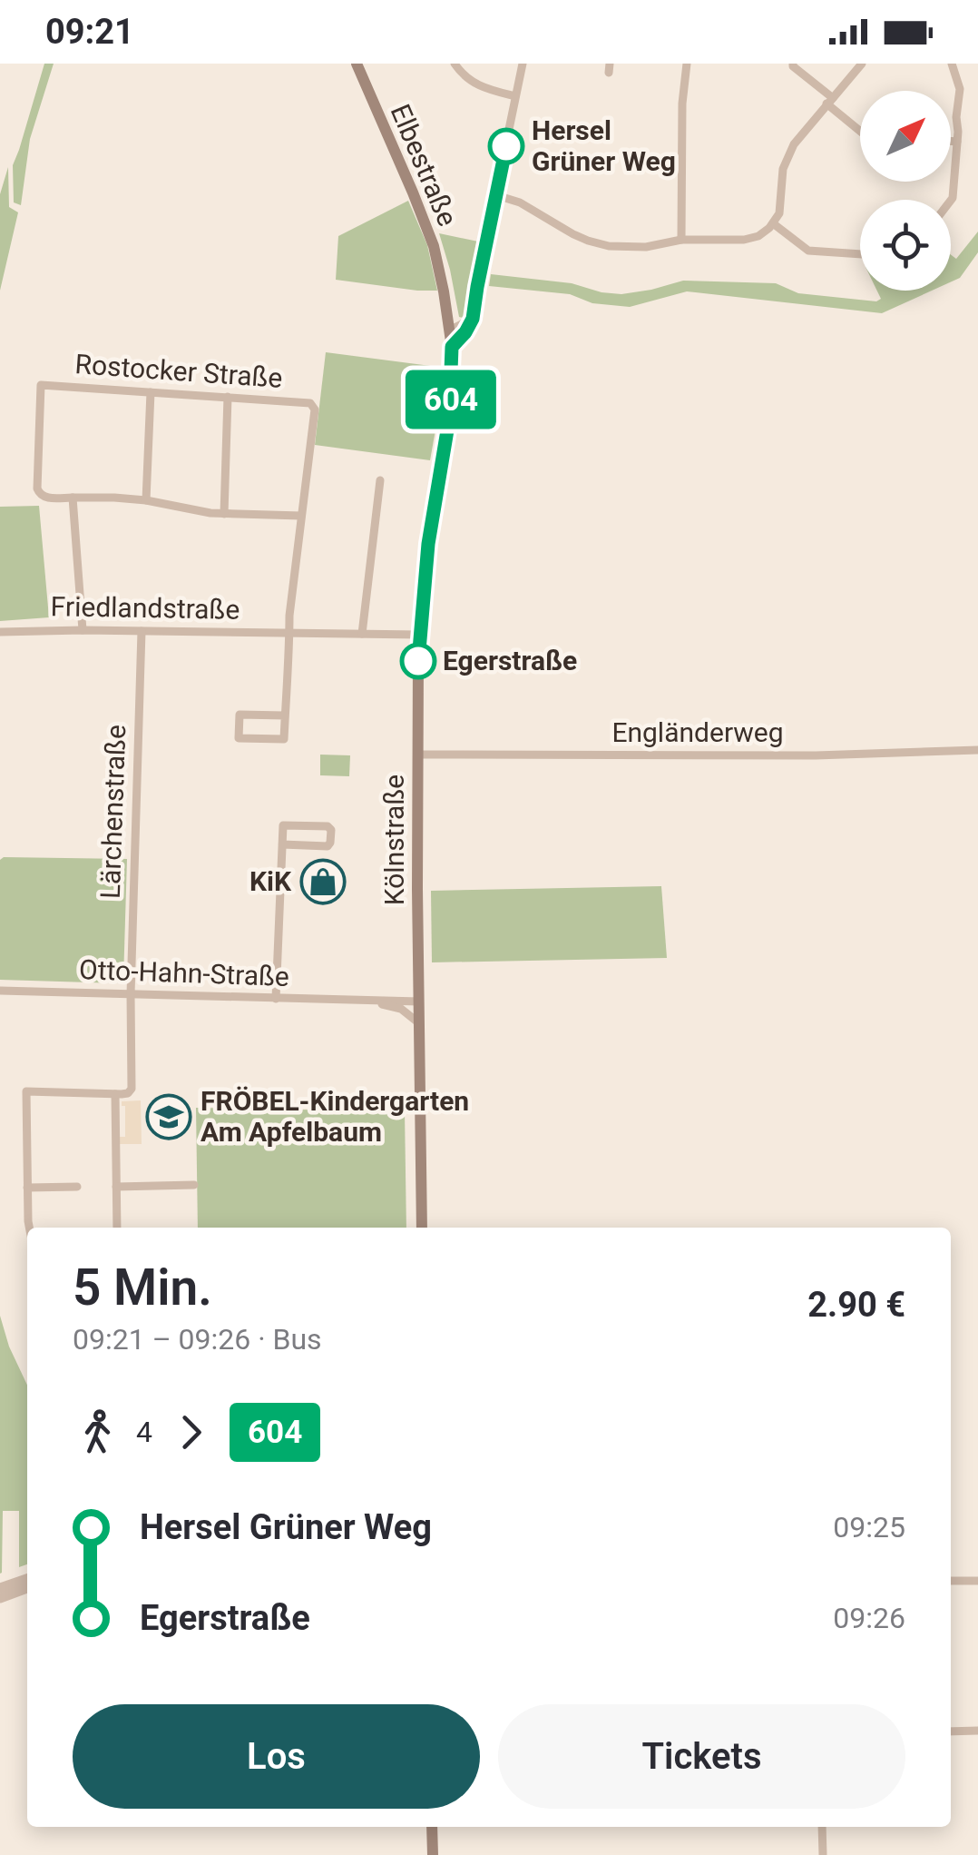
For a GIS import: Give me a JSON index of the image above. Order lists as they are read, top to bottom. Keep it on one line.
{"streets":{"main road":["Elbestraße","Kölnstraße"],"street":["Rostocker Straße","Friedlandstraße","Engländerweg","Lärchenstraße","Otto-Hahn-Straße"]},"crossings":[["Elbestraße","Kölnstraße"],["Friedlandstraße","Lärchenstraße"],["Friedlandstraße","Kölnstraße"],["Engländerweg","Kölnstraße"],["Lärchenstraße","Otto-Hahn-Straße"],["Kölnstraße","Otto-Hahn-Straße"]],"places":{"other":["Hersel Grüner Weg","Egerstraße"],"shop":["KiK"],"school or university":["FRÖBEL-Kindergarten Am Apfelbaum"]},"lines":["bus line 604"],"north":"top right","page":{"status":"09:21","on_map":"604","heading":["5 Min.","09:21 – 09:26 · Bus","2.90 €"],"legs":["4","604"],"list":[{"name":"Hersel Grüner Weg","value":"09:25"},{"name":"Egerstraße","value":"09:26"}],"buttons":["Los","Tickets"]}}
